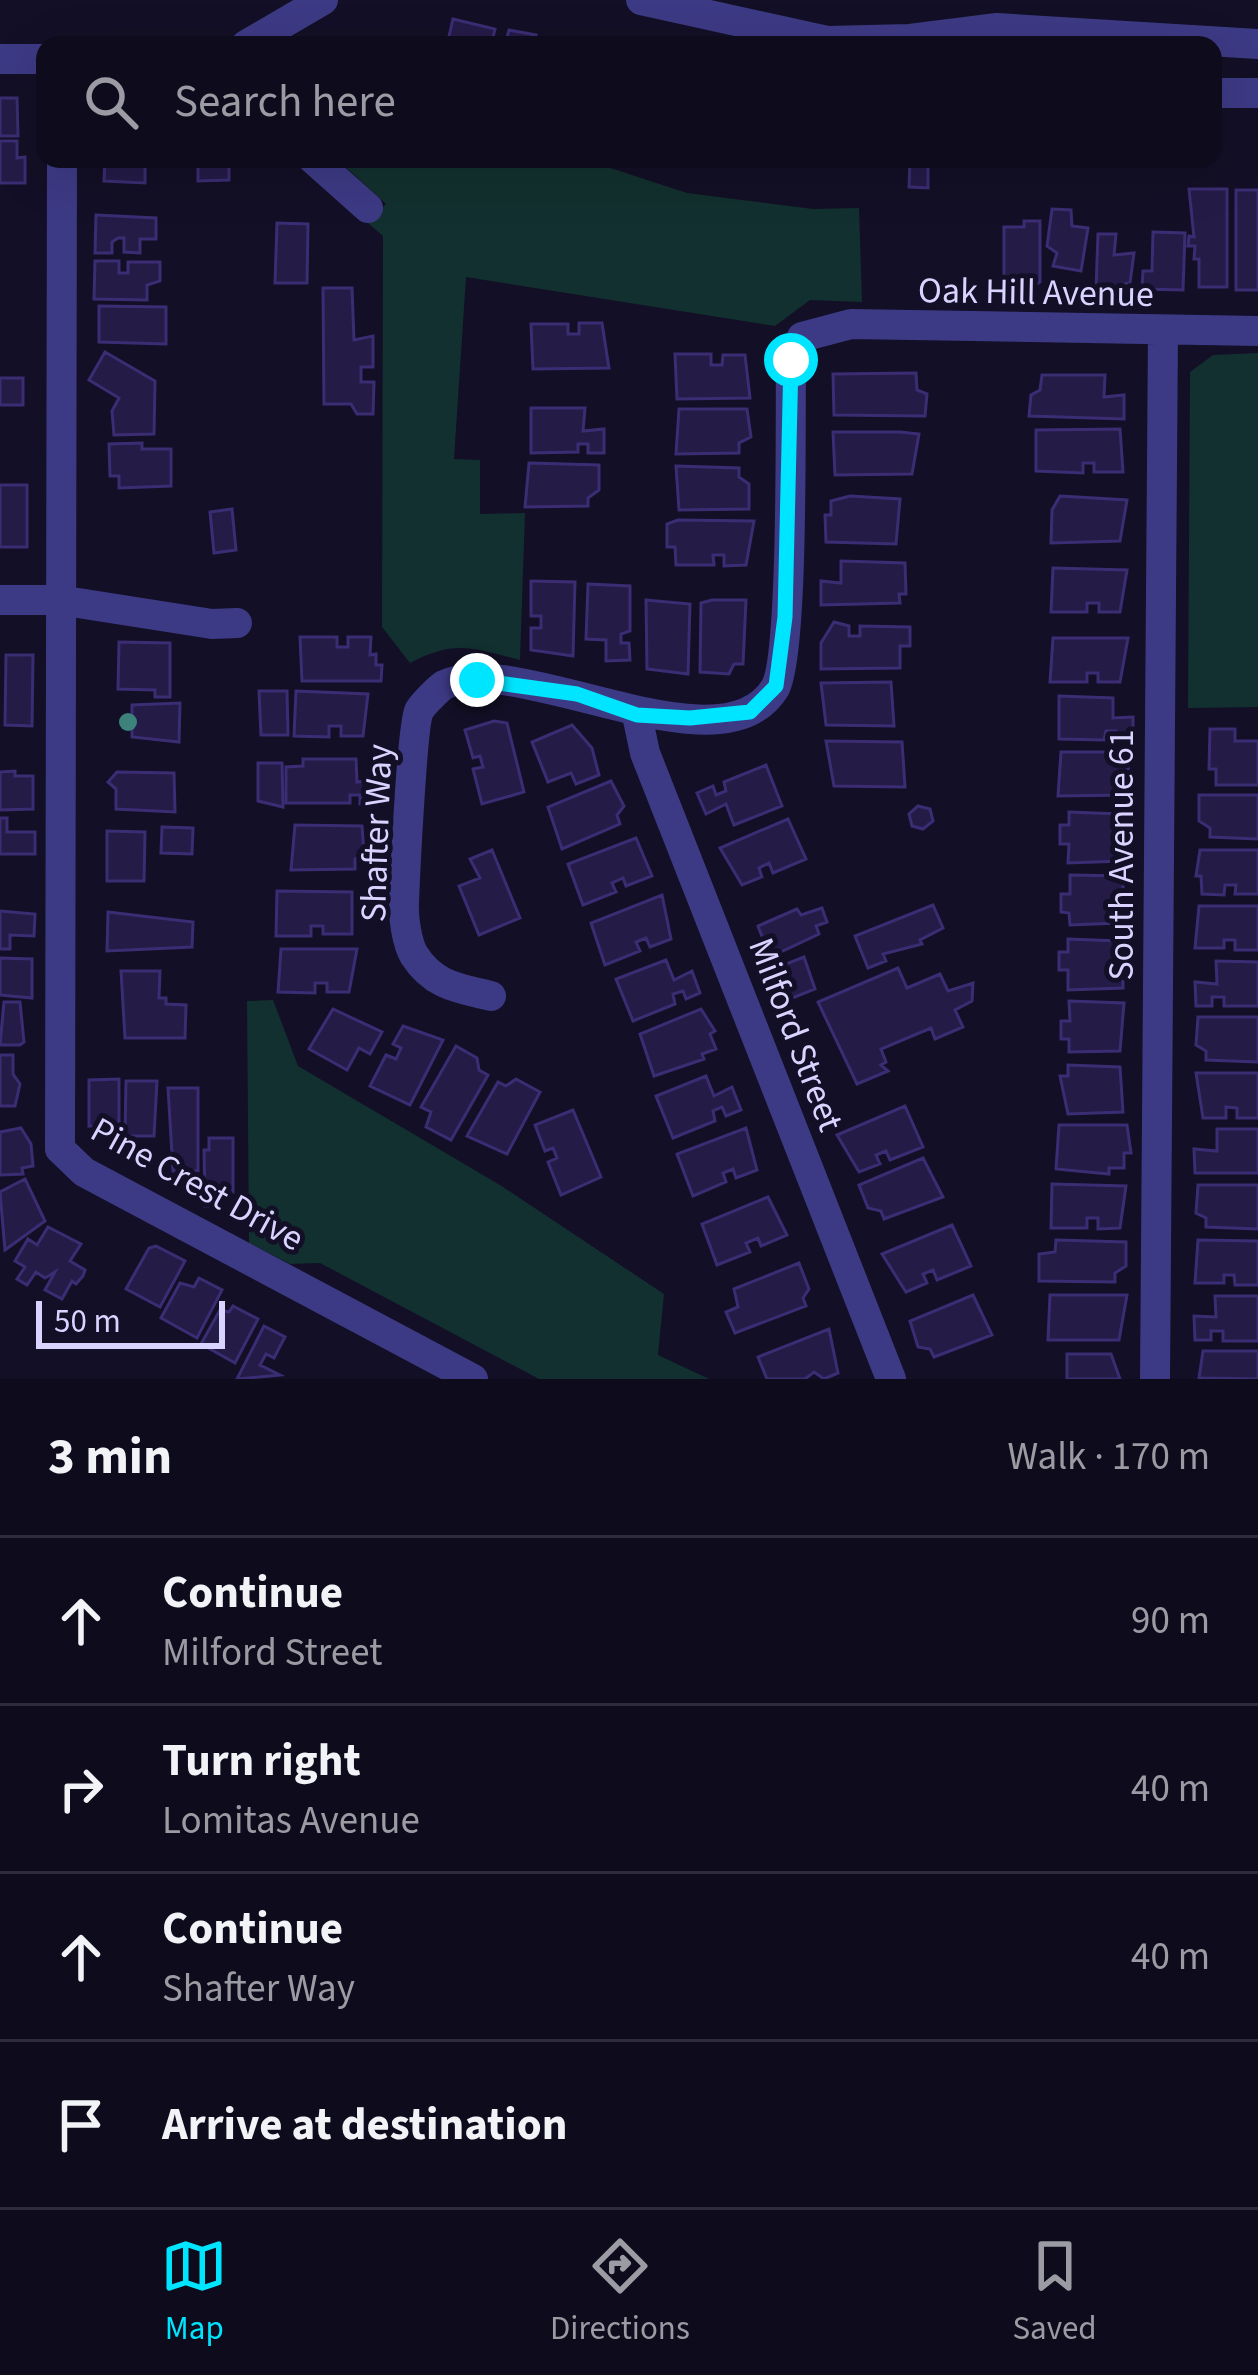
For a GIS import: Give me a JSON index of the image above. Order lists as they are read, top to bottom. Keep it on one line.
{"streets":{"street":["Oak Hill Avenue","Shafter Way","South Avenue 61","Milford Street","Pine Crest Drive"]},"crossings":[["Oak Hill Avenue","Shafter Way"],["Oak Hill Avenue","South Avenue 61"],["Shafter Way","Milford Street"]],"scale_bar":"50 m","page":{"search":"Search here","scale":"50 m","heading":["3 min","Walk · 170 m"],"list":[["Continue","Milford Street","90 m"],["Turn right","Lomitas Avenue","40 m"],["Continue","Shafter Way","40 m"],"Arrive at destination"],"nav":["Map","Directions","Saved"]}}
